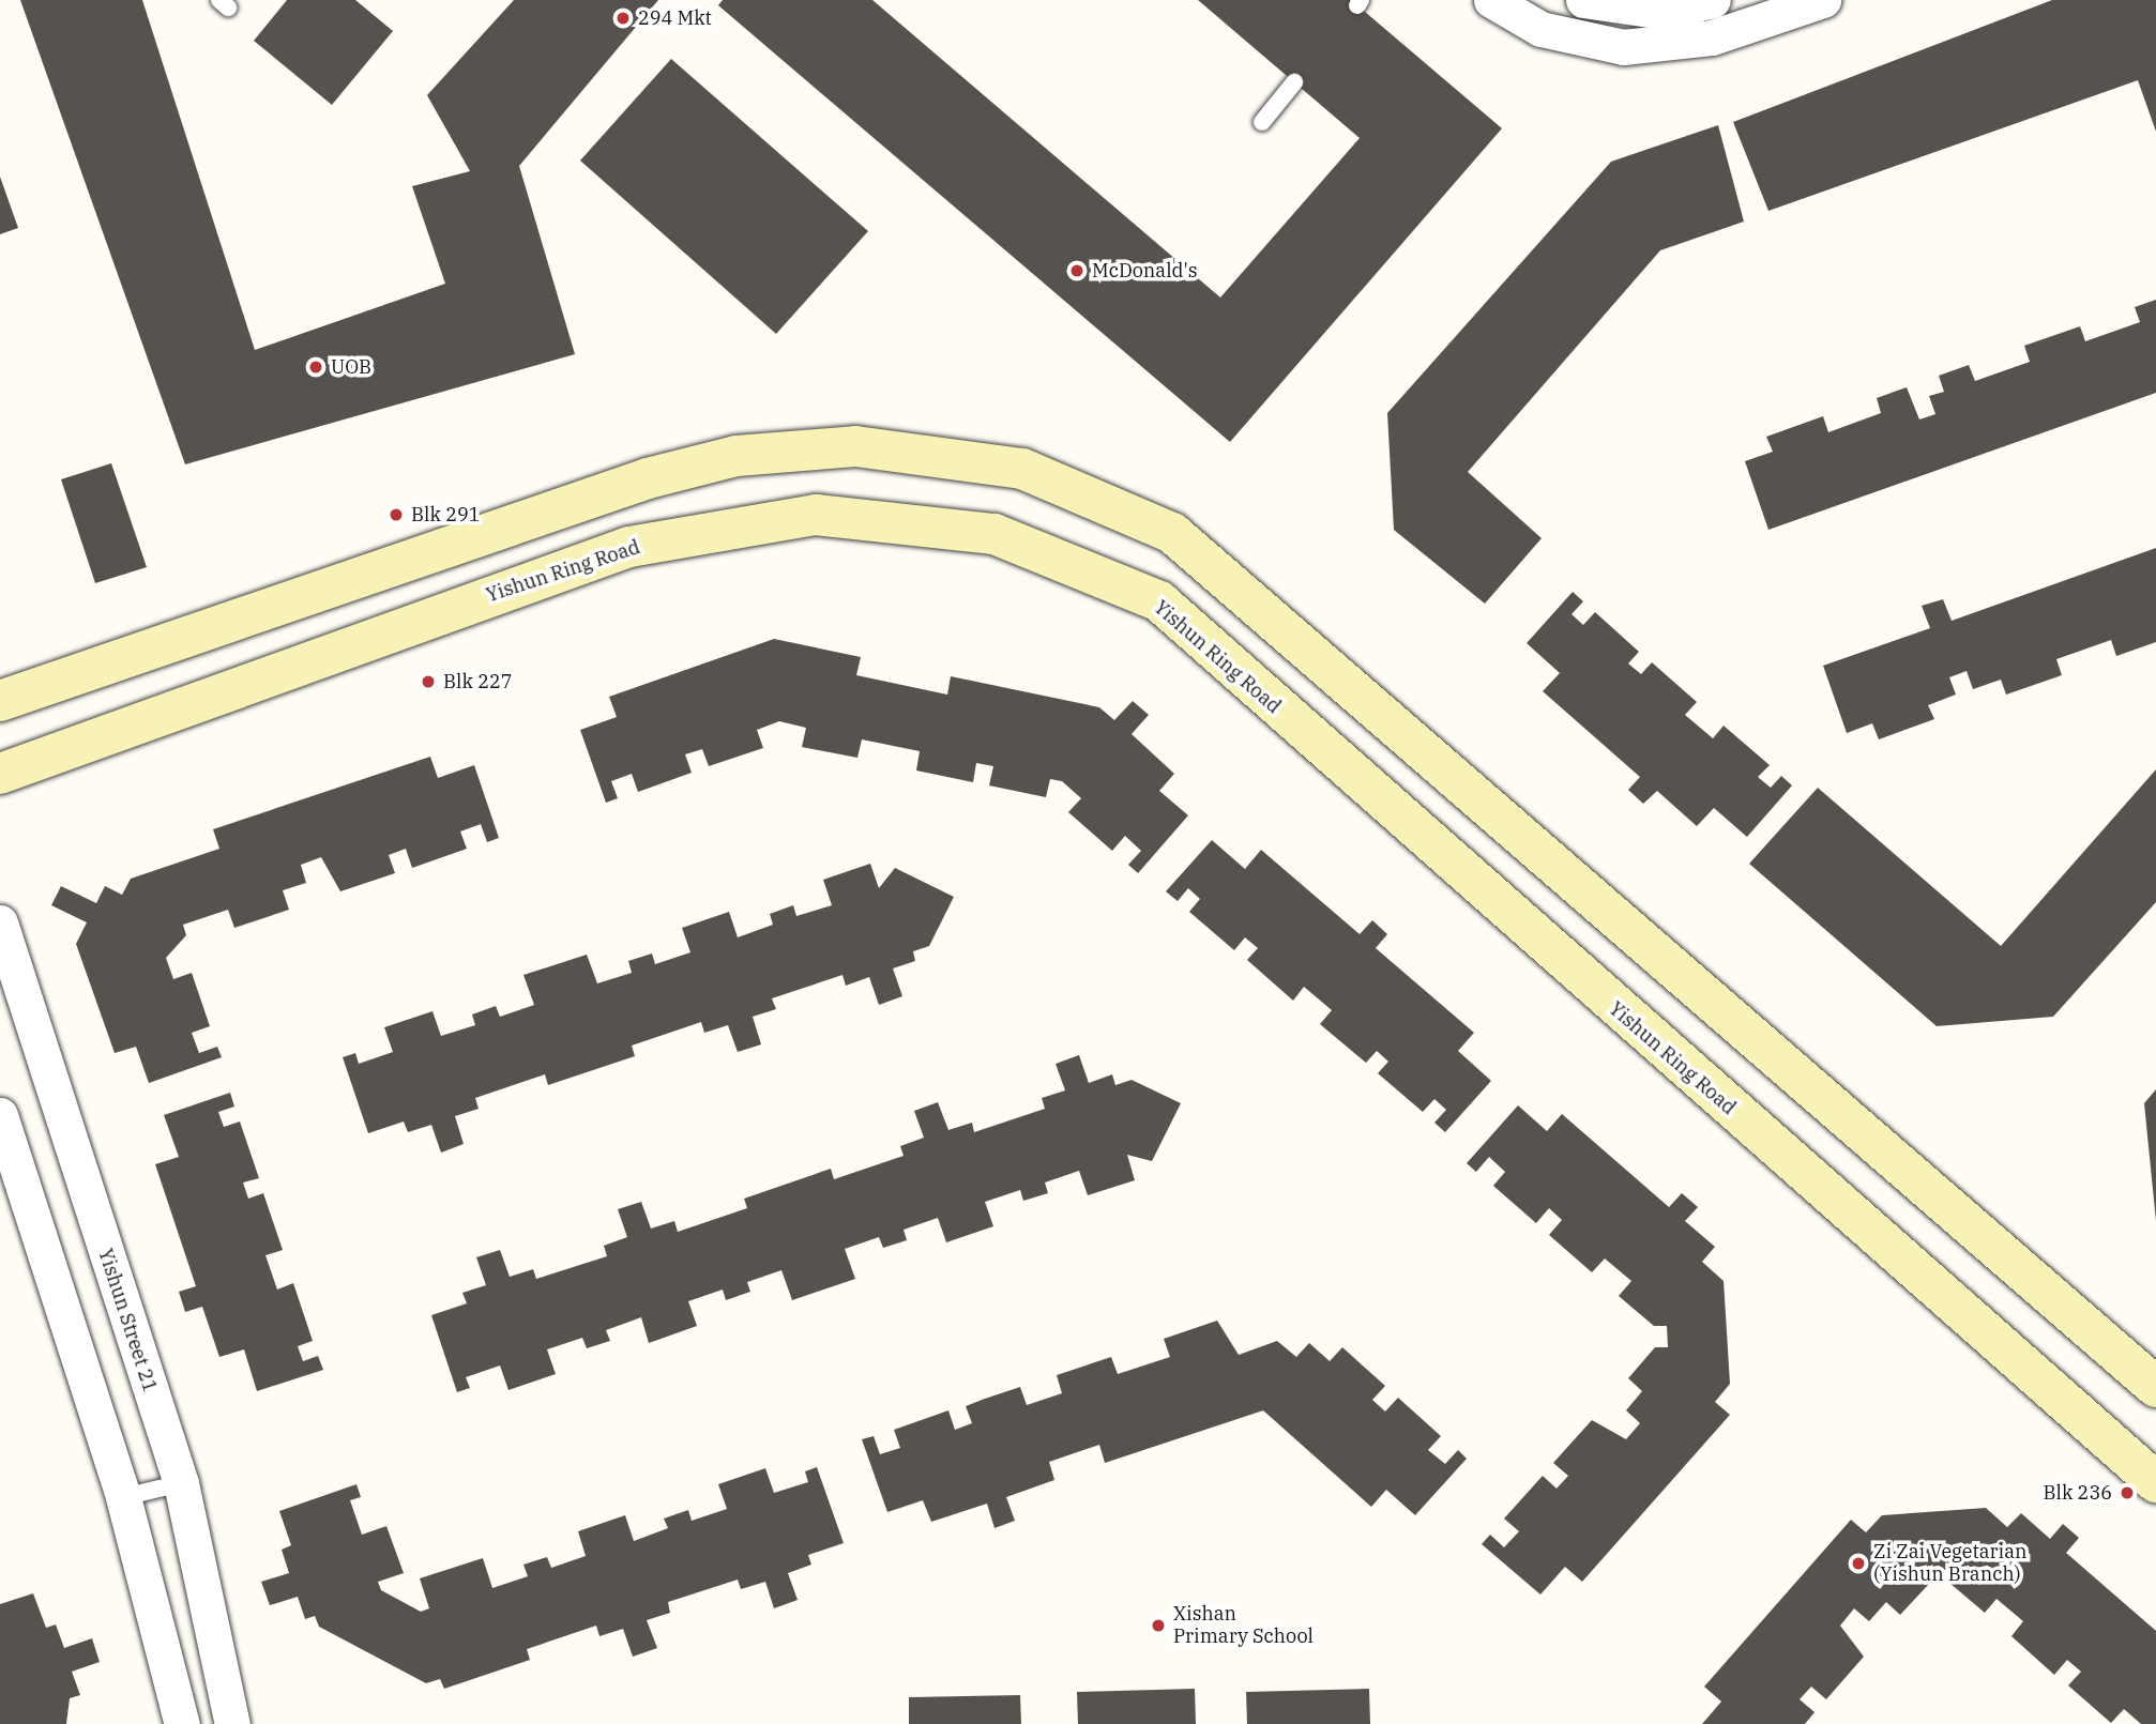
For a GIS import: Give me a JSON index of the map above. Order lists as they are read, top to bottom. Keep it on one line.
{"streets":{"main road":["Yishun Ring Road"],"street":["Yishun Street 21"]},"places":["294 Mkt","McDonald's","UOB","Blk 291","Blk 227","Blk 236","Zi Zai Vegetarian (Yishun Branch)","Xishan Primary School"]}
